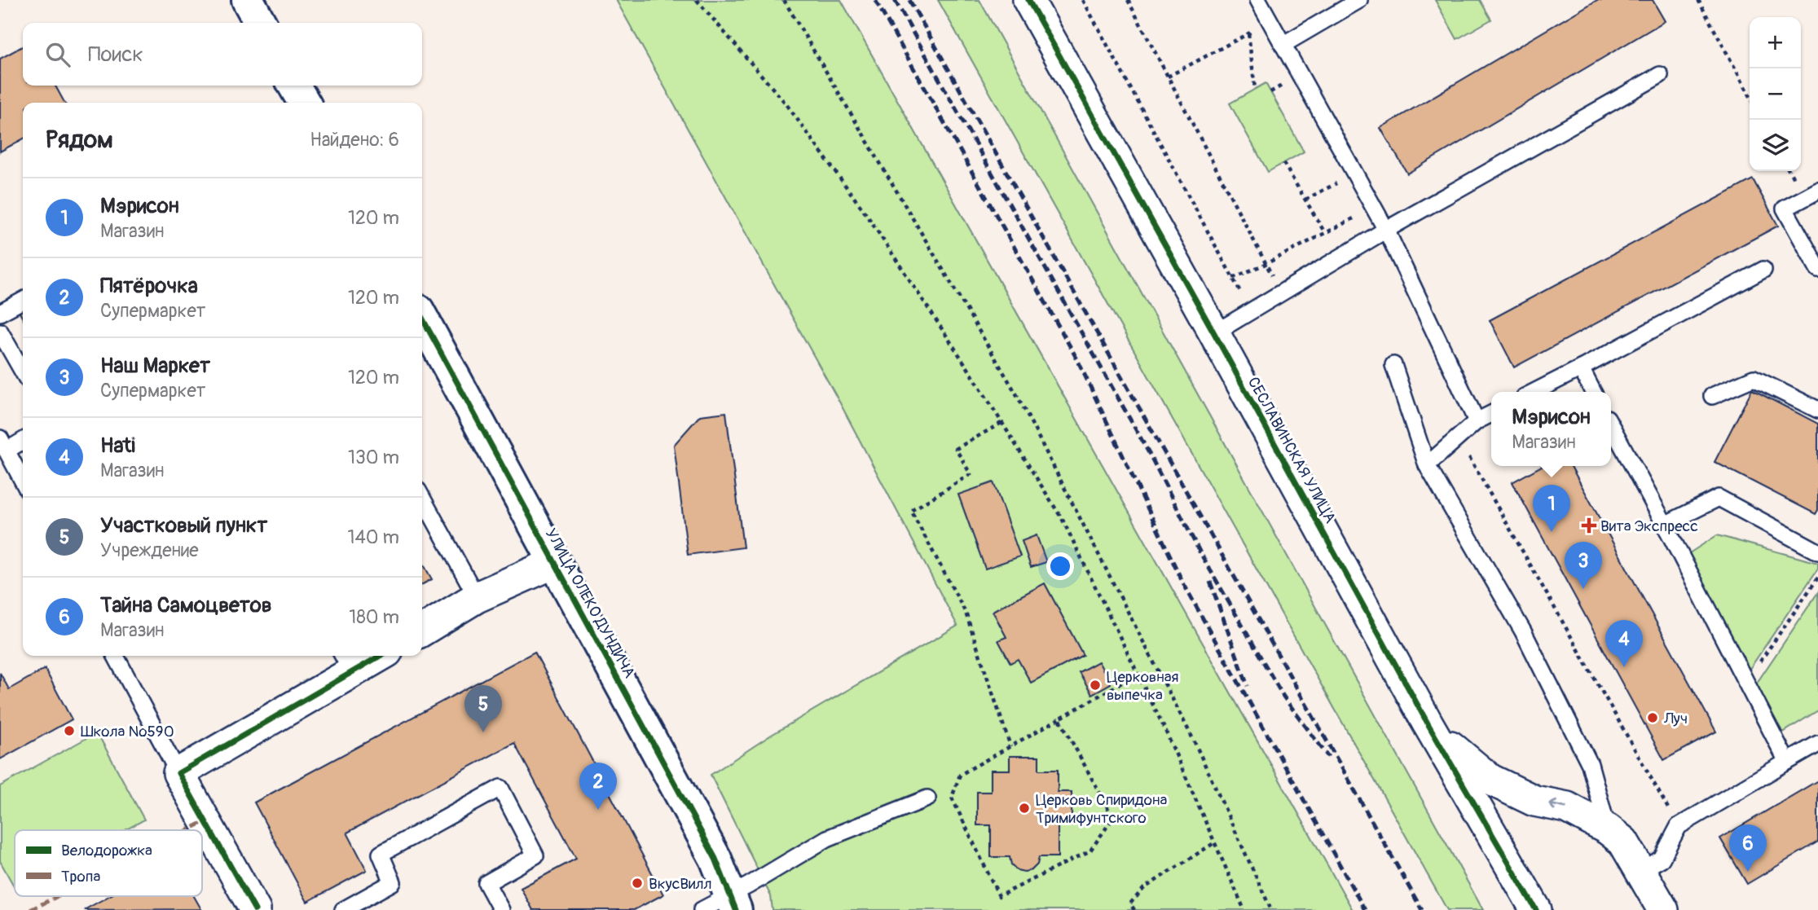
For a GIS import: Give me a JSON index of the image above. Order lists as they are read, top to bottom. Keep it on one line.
{"streets":{"street":["СЕСЛАВИНСКАЯ УЛИЦА","УЛИЦА ОЛЕКО ДУНДИЧА"]},"places":{"health":["Вита Экспресс"],"other":["Церковная выпечка","Луч","Школа №590","Церковь Спиридона Тримифунтского","ВкусВилл"]},"legend":["Велодорожка","Тропа"],"page":{"map_buttons":["+","−"],"search":"Поиск","heading":["Рядом","Найдено: 6"],"list":[{"mark":"1","name":"Мэрисон","note":"Магазин","value":"120 m"},{"mark":"2","name":"Пятёрочка","note":"Супермаркет","value":"120 m"},{"mark":"3","name":"Наш Маркет","note":"Супермаркет","value":"120 m"},{"mark":"4","name":"Hati","note":"Магазин","value":"130 m"},{"mark":"5","name":"Участковый пункт","note":"Учреждение","value":"140 m"},{"mark":"6","name":"Тайна Самоцветов","note":"Магазин","value":"180 m"}],"popup":["Мэрисон","Магазин"],"pins":["1","3","4","5","2","6"]}}
